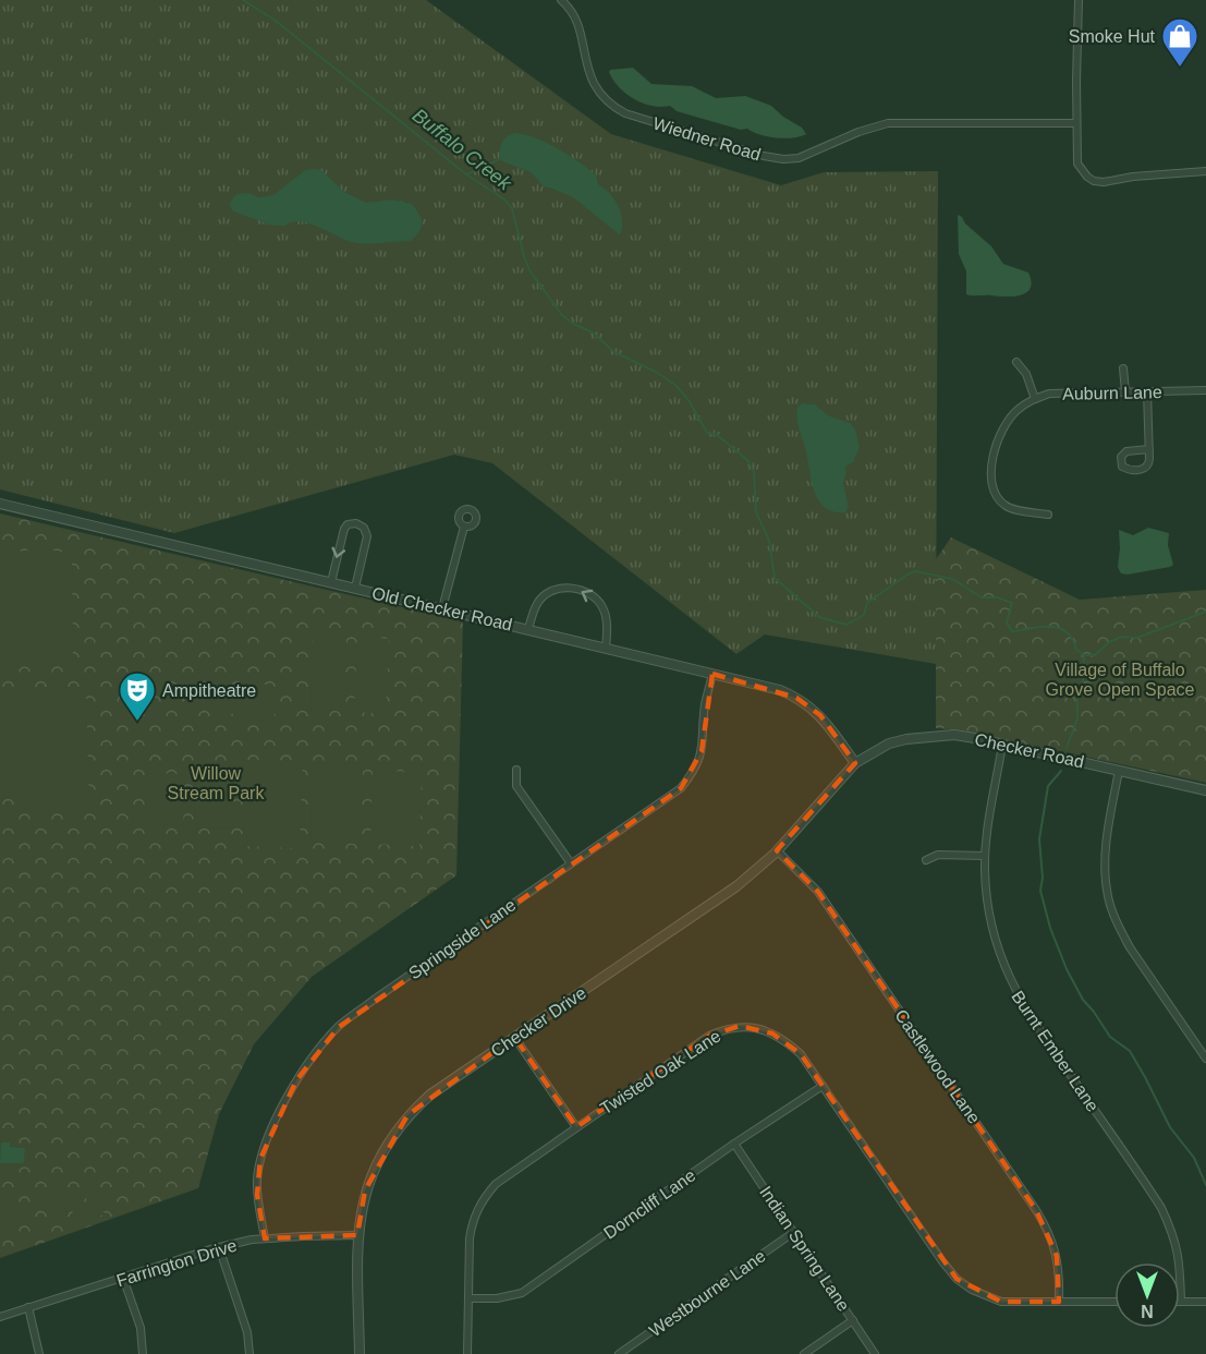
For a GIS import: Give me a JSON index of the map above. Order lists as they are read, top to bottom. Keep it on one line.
{"streets":{"street":["Wiedner Road","Auburn Lane","Old Checker Road","Checker Road","Springside Lane","Checker Drive","Burnt Ember Lane","Castlewood Lane","Twisted Oak Lane","Dorncliff Lane","Indian Spring Lane","Farrington Drive","Westbourne Lane"]},"crossings":[["Old Checker Road","Checker Road"],["Old Checker Road","Springside Lane"],["Old Checker Road","Checker Drive"],["Checker Road","Checker Drive"],["Checker Road","Burnt Ember Lane"],["Springside Lane","Farrington Drive"],["Checker Drive","Castlewood Lane"],["Checker Drive","Farrington Drive"],["Castlewood Lane","Twisted Oak Lane"],["Twisted Oak Lane","Dorncliff Lane"],["Dorncliff Lane","Indian Spring Lane"],["Indian Spring Lane","Westbourne Lane"]],"water":["Buffalo Creek"],"parks":["Village of Buffalo Grove Open Space","Willow Stream Park"],"places":{"shop":["Smoke Hut"],"theatre":["Ampitheatre"]},"north":"bottom"}
